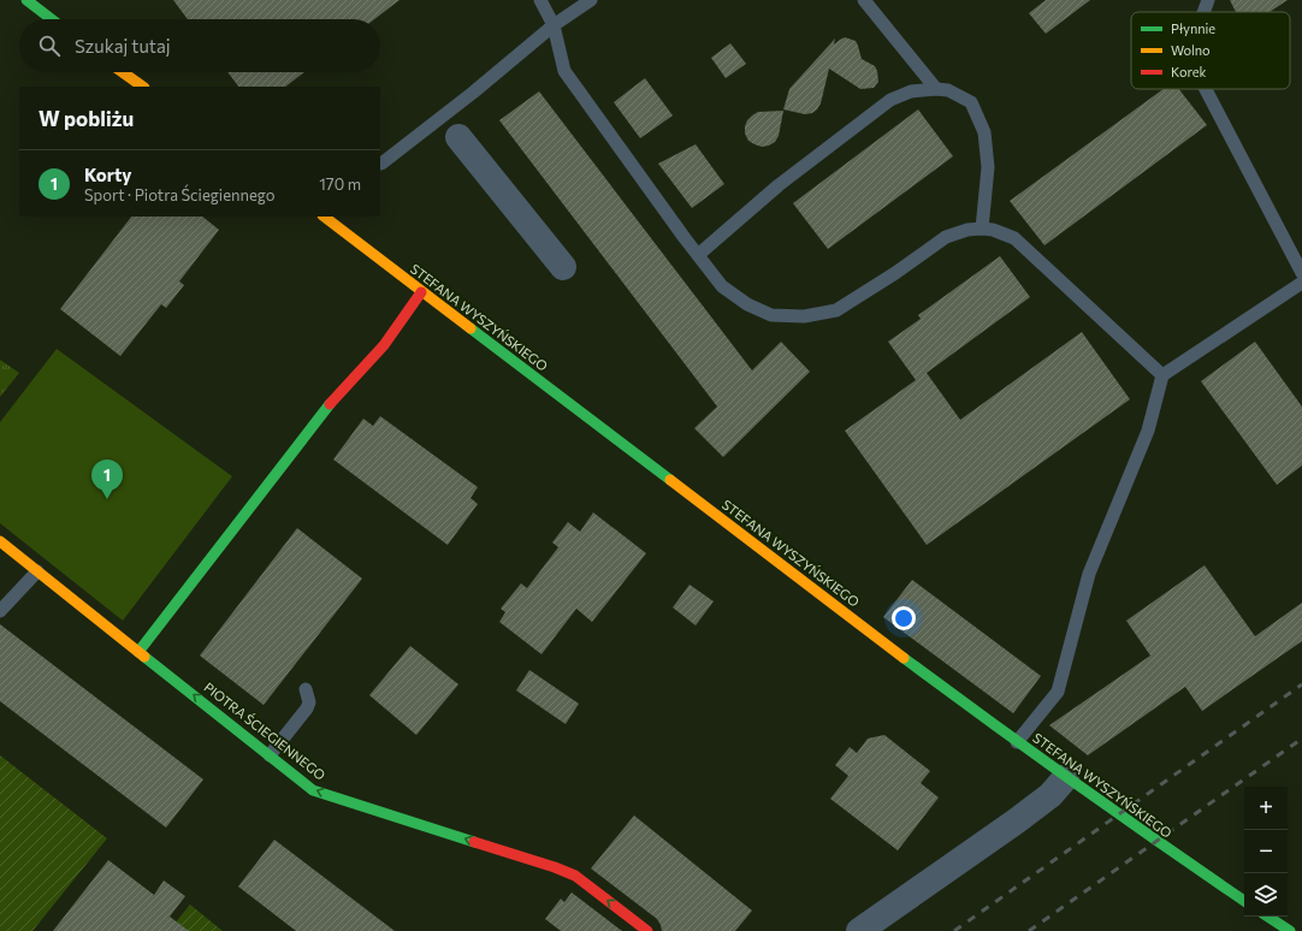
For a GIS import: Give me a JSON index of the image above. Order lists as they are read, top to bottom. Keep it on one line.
{"streets":{"street":["STEFANA WYSZYŃSKIEGO","PIOTRA ŚCIEGIENNEGO"]},"one_way":["PIOTRA ŚCIEGIENNEGO"],"legend":["Płynnie","Wolno","Korek"],"page":{"search":"Szukaj tutaj","heading":"W pobliżu","list":[{"mark":"1","name":"Korty","note":"Sport · Piotra Ściegiennego","value":"170 m"}],"pins":"1","map_buttons":["+","−"]}}
